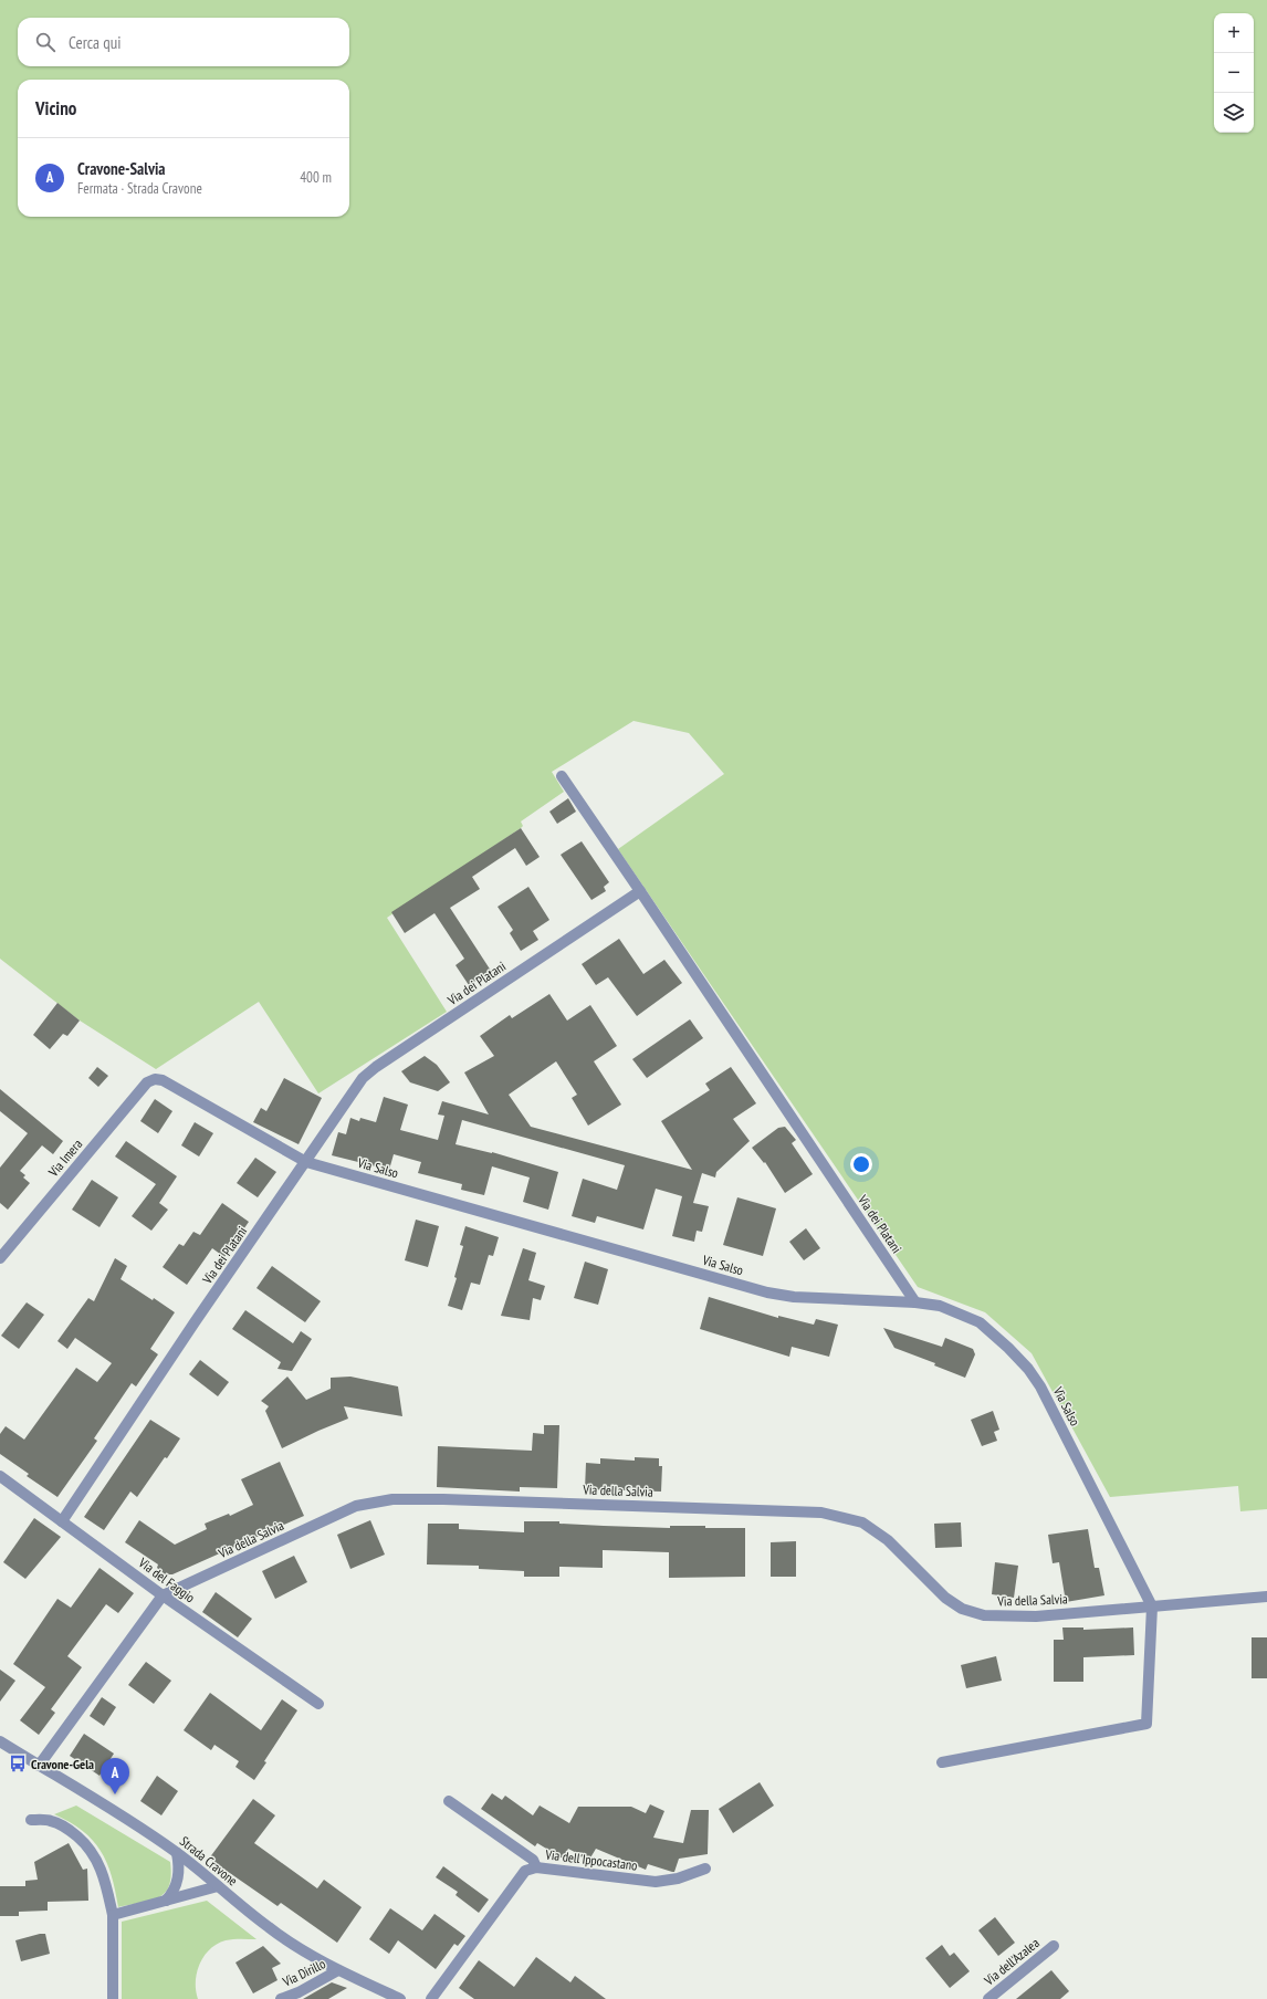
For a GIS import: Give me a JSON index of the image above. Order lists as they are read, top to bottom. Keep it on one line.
{"streets":{"street":["Via dei Platani","Via Imera","Via Salso","Via della Salvia","Via del Faggio","Via dell'Ippocastano","Strada Cravone","Via dell'Azalea","Via Dirillo"]},"crossings":[["Via dei Platani","Via Salso"],["Via dei Platani","Via del Faggio"],["Via Imera","Via Salso"],["Via Salso","Via della Salvia"],["Via della Salvia","Via del Faggio"],["Via della Salvia","Strada Cravone"],["Strada Cravone","Via Dirillo"]],"places":{"bus stop":["Cravone-Gela"]},"page":{"map_buttons":["+","−"],"search":"Cerca qui","heading":"Vicino","list":[{"mark":"A","name":"Cravone-Salvia","note":"Fermata · Strada Cravone","value":"400 m"}],"pins":"A"}}
